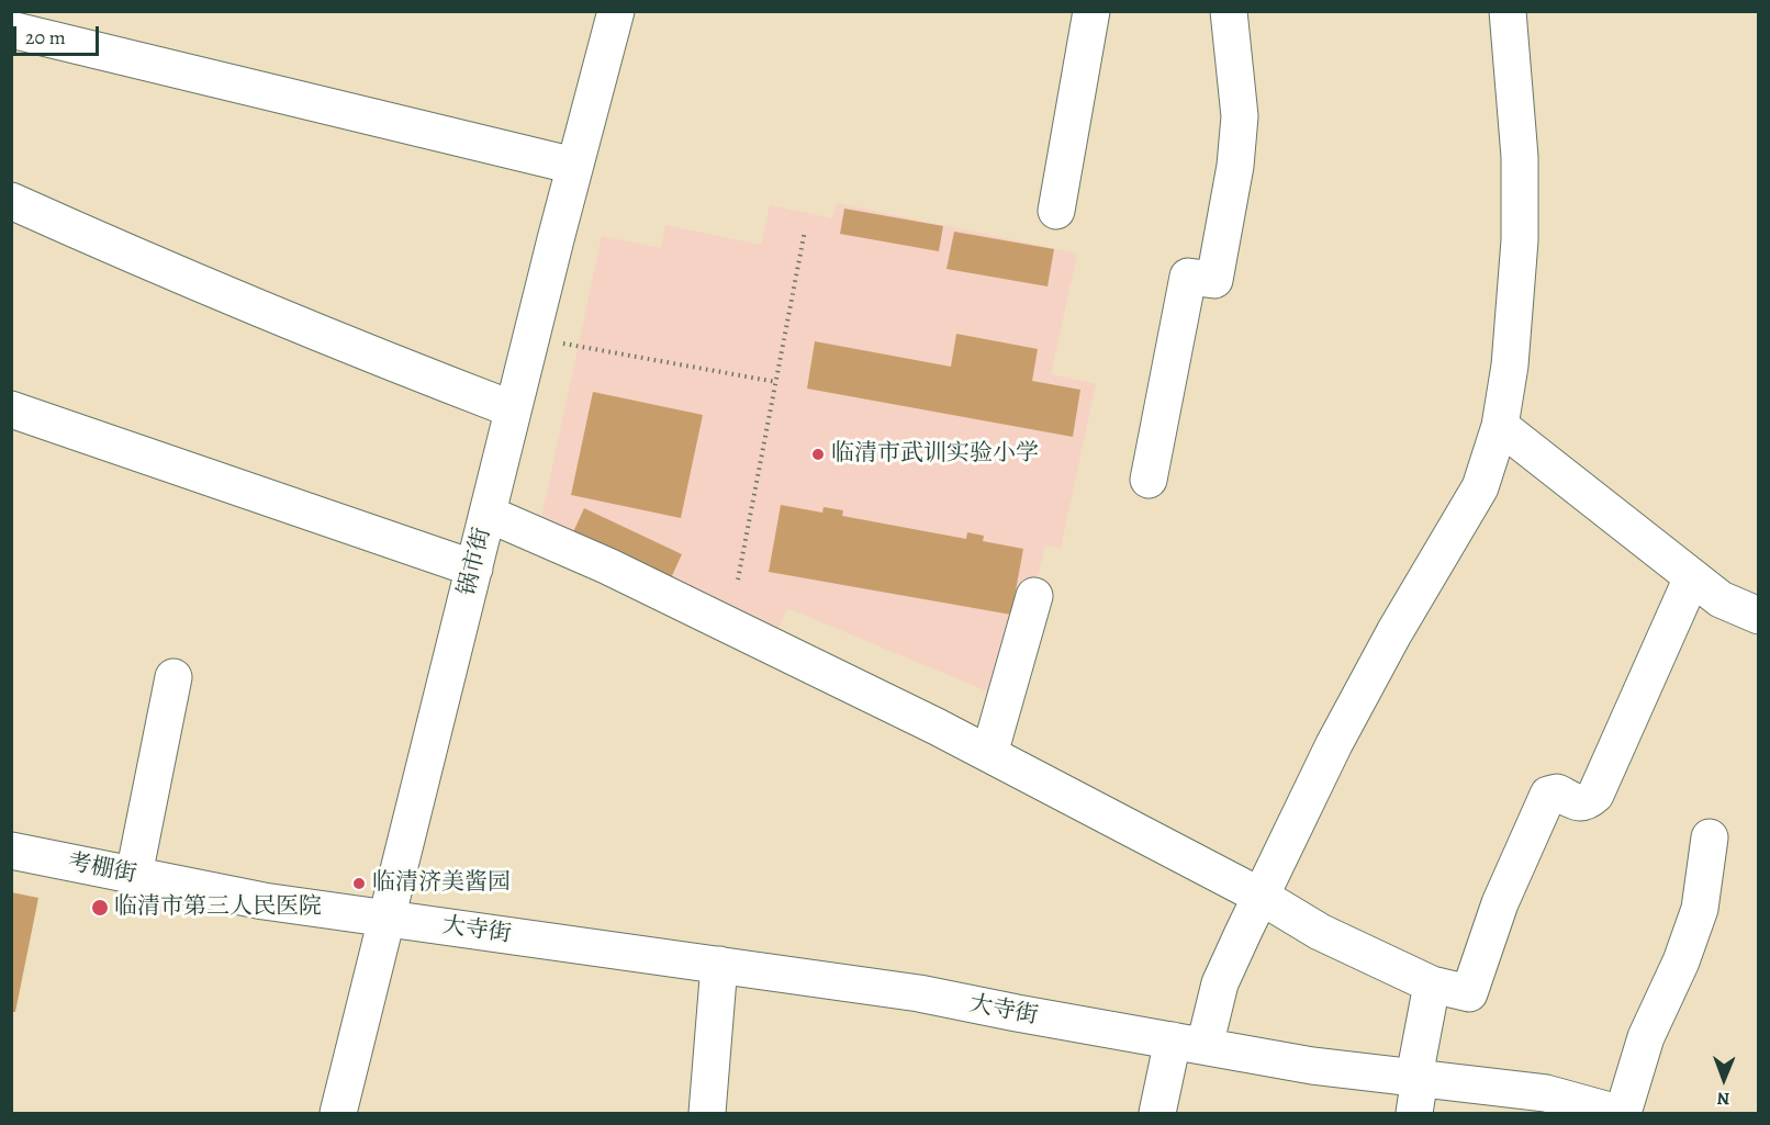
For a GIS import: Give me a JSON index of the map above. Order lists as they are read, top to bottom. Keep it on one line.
{"streets":{"street":["锅市街","考棚街","大寺街"]},"crossings":[["锅市街","考棚街"],["锅市街","大寺街"],["考棚街","大寺街"]],"places":["临清市武训实验小学","临清济美酱园","临清市第三人民医院"],"scale_bar":"20 m","north":"bottom"}
